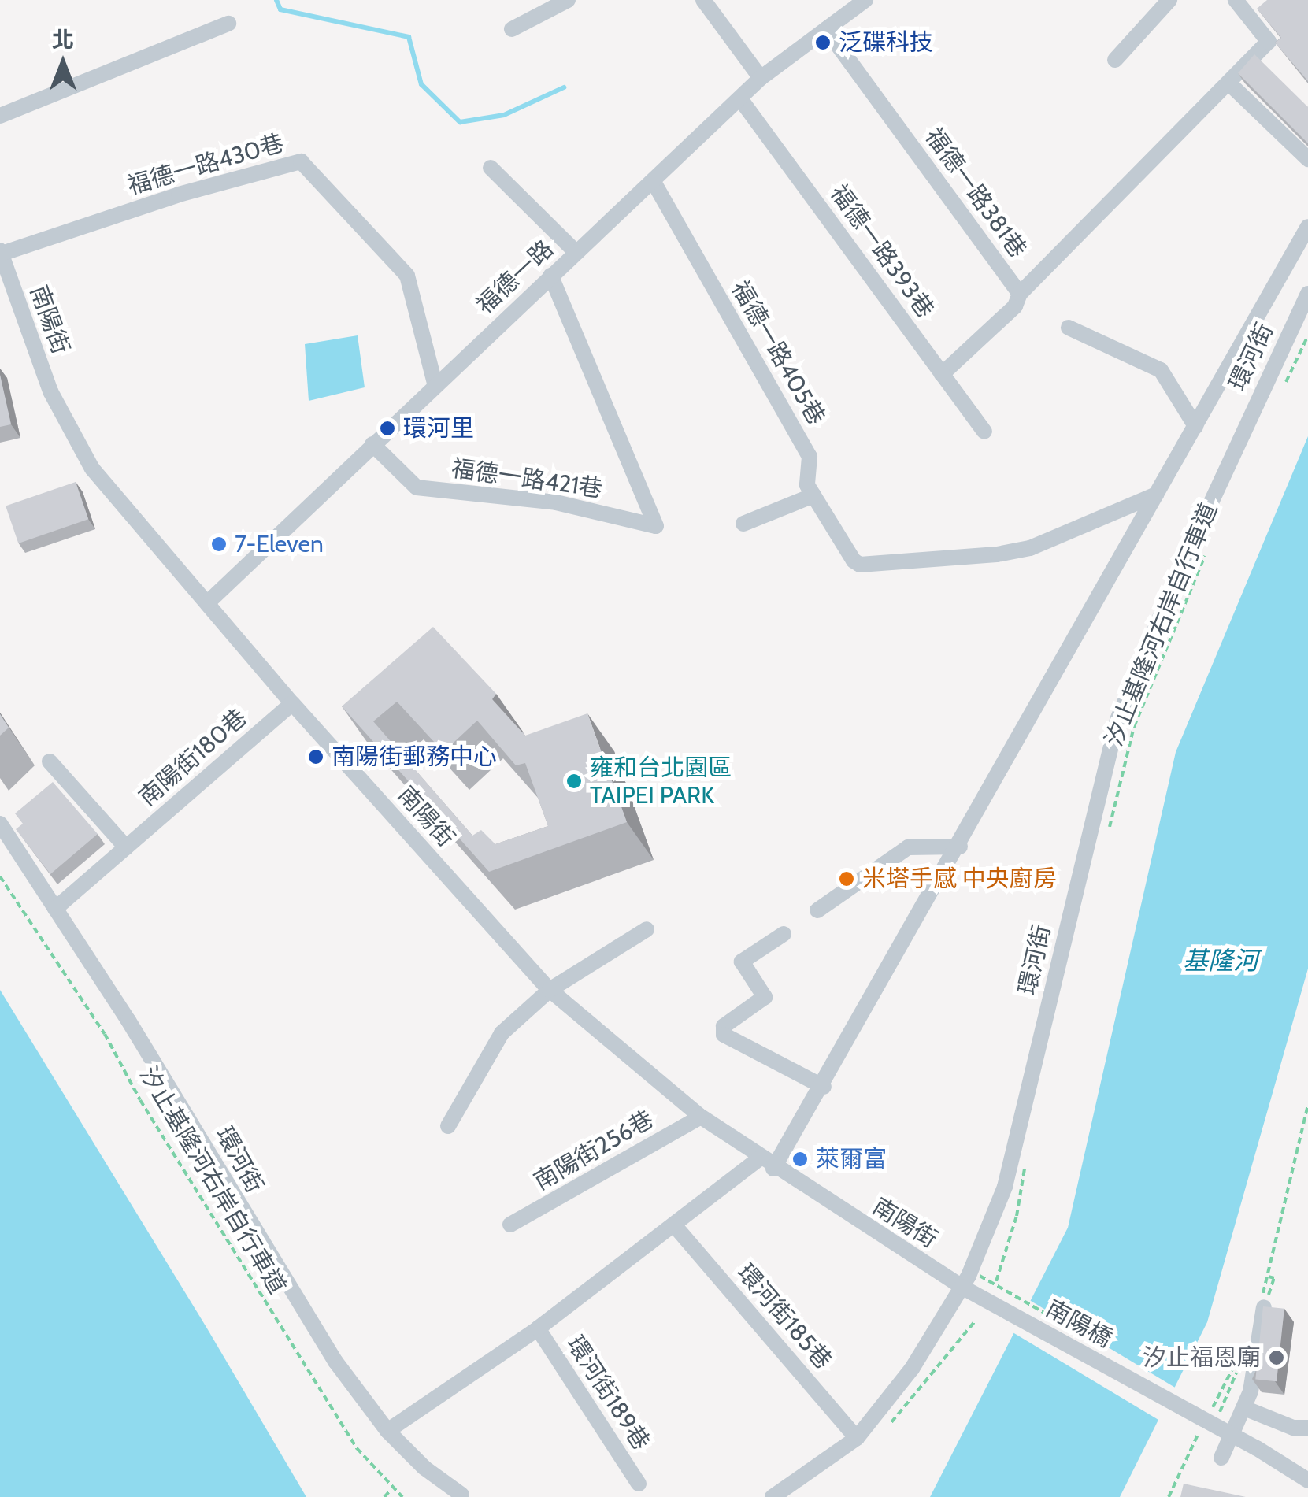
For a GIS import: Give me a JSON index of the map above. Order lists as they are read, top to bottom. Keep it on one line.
{"streets":{"street":["福德一路430巷","福德一路381巷","福德一路393巷","福德一路","南陽街","福德一路405巷","環河街","福德一路421巷","南陽街180巷","南陽街256巷","環河街185巷","南陽橋","環河街189巷"],"path":["汐止基隆河右岸自行車道"]},"crossings":[["福德一路430巷","福德一路"],["福德一路430巷","南陽街"],["福德一路381巷","福德一路393巷"],["福德一路381巷","福德一路"],["福德一路393巷","福德一路"],["福德一路","南陽街"],["福德一路","福德一路405巷"],["福德一路","福德一路421巷"],["南陽街","環河街"],["南陽街","南陽街180巷"],["南陽街","南陽街256巷"],["南陽街","南陽橋"],["福德一路405巷","環河街"],["環河街","南陽街180巷"],["環河街","環河街185巷"],["環河街","南陽橋"]],"water":["基隆河"],"places":["泛碟科技","環河里","7-Eleven","南陽街郵務中心","雍和台北園區 TAIPEI PARK","米塔手感 中央廚房","萊爾富","汐止福恩廟"],"north":"top"}
